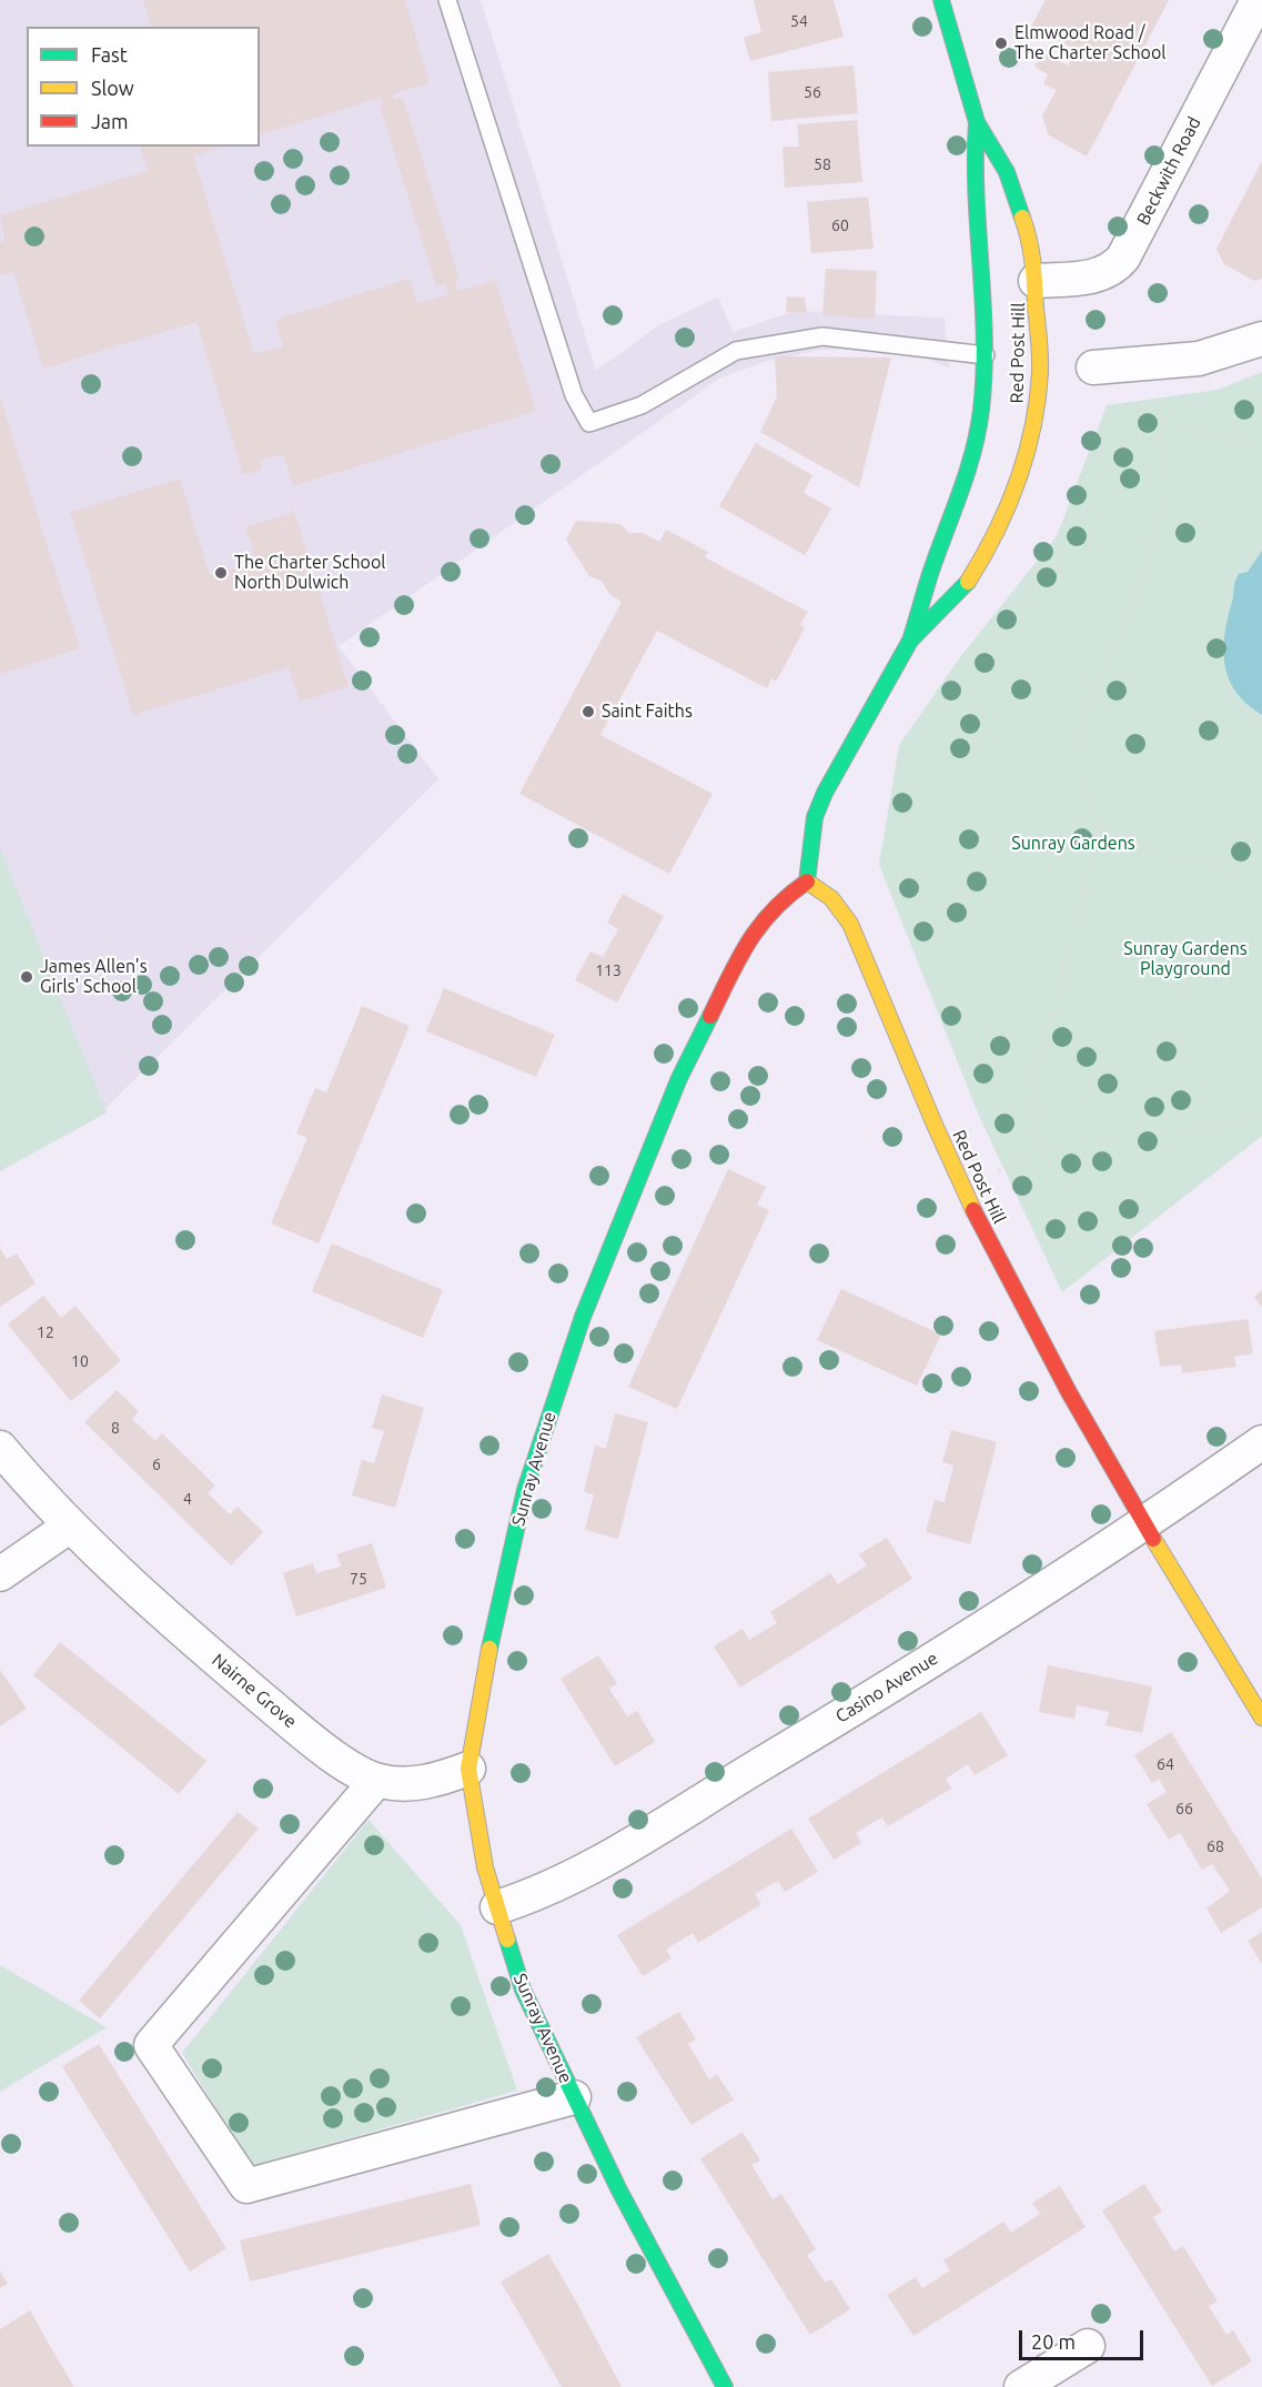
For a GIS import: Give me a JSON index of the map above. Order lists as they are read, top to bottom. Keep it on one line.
{"streets":{"street":["Beckwith Road","Red Post Hill","Sunray Avenue","Casino Avenue","Nairne Grove"]},"crossings":[["Beckwith Road","Red Post Hill"],["Red Post Hill","Sunray Avenue"],["Red Post Hill","Casino Avenue"],["Sunray Avenue","Casino Avenue"],["Sunray Avenue","Nairne Grove"]],"parks":["Sunray Gardens","Sunray Gardens Playground"],"places":["Elmwood Road / The Charter School","The Charter School North Dulwich","Saint Faiths","James Allen's Girls' School"],"house_numbers":["54","56","58","60","113","12","10","8","6","4","75","64","66","68"],"legend":["Fast","Slow","Jam"],"scale_bar":"20 m"}
